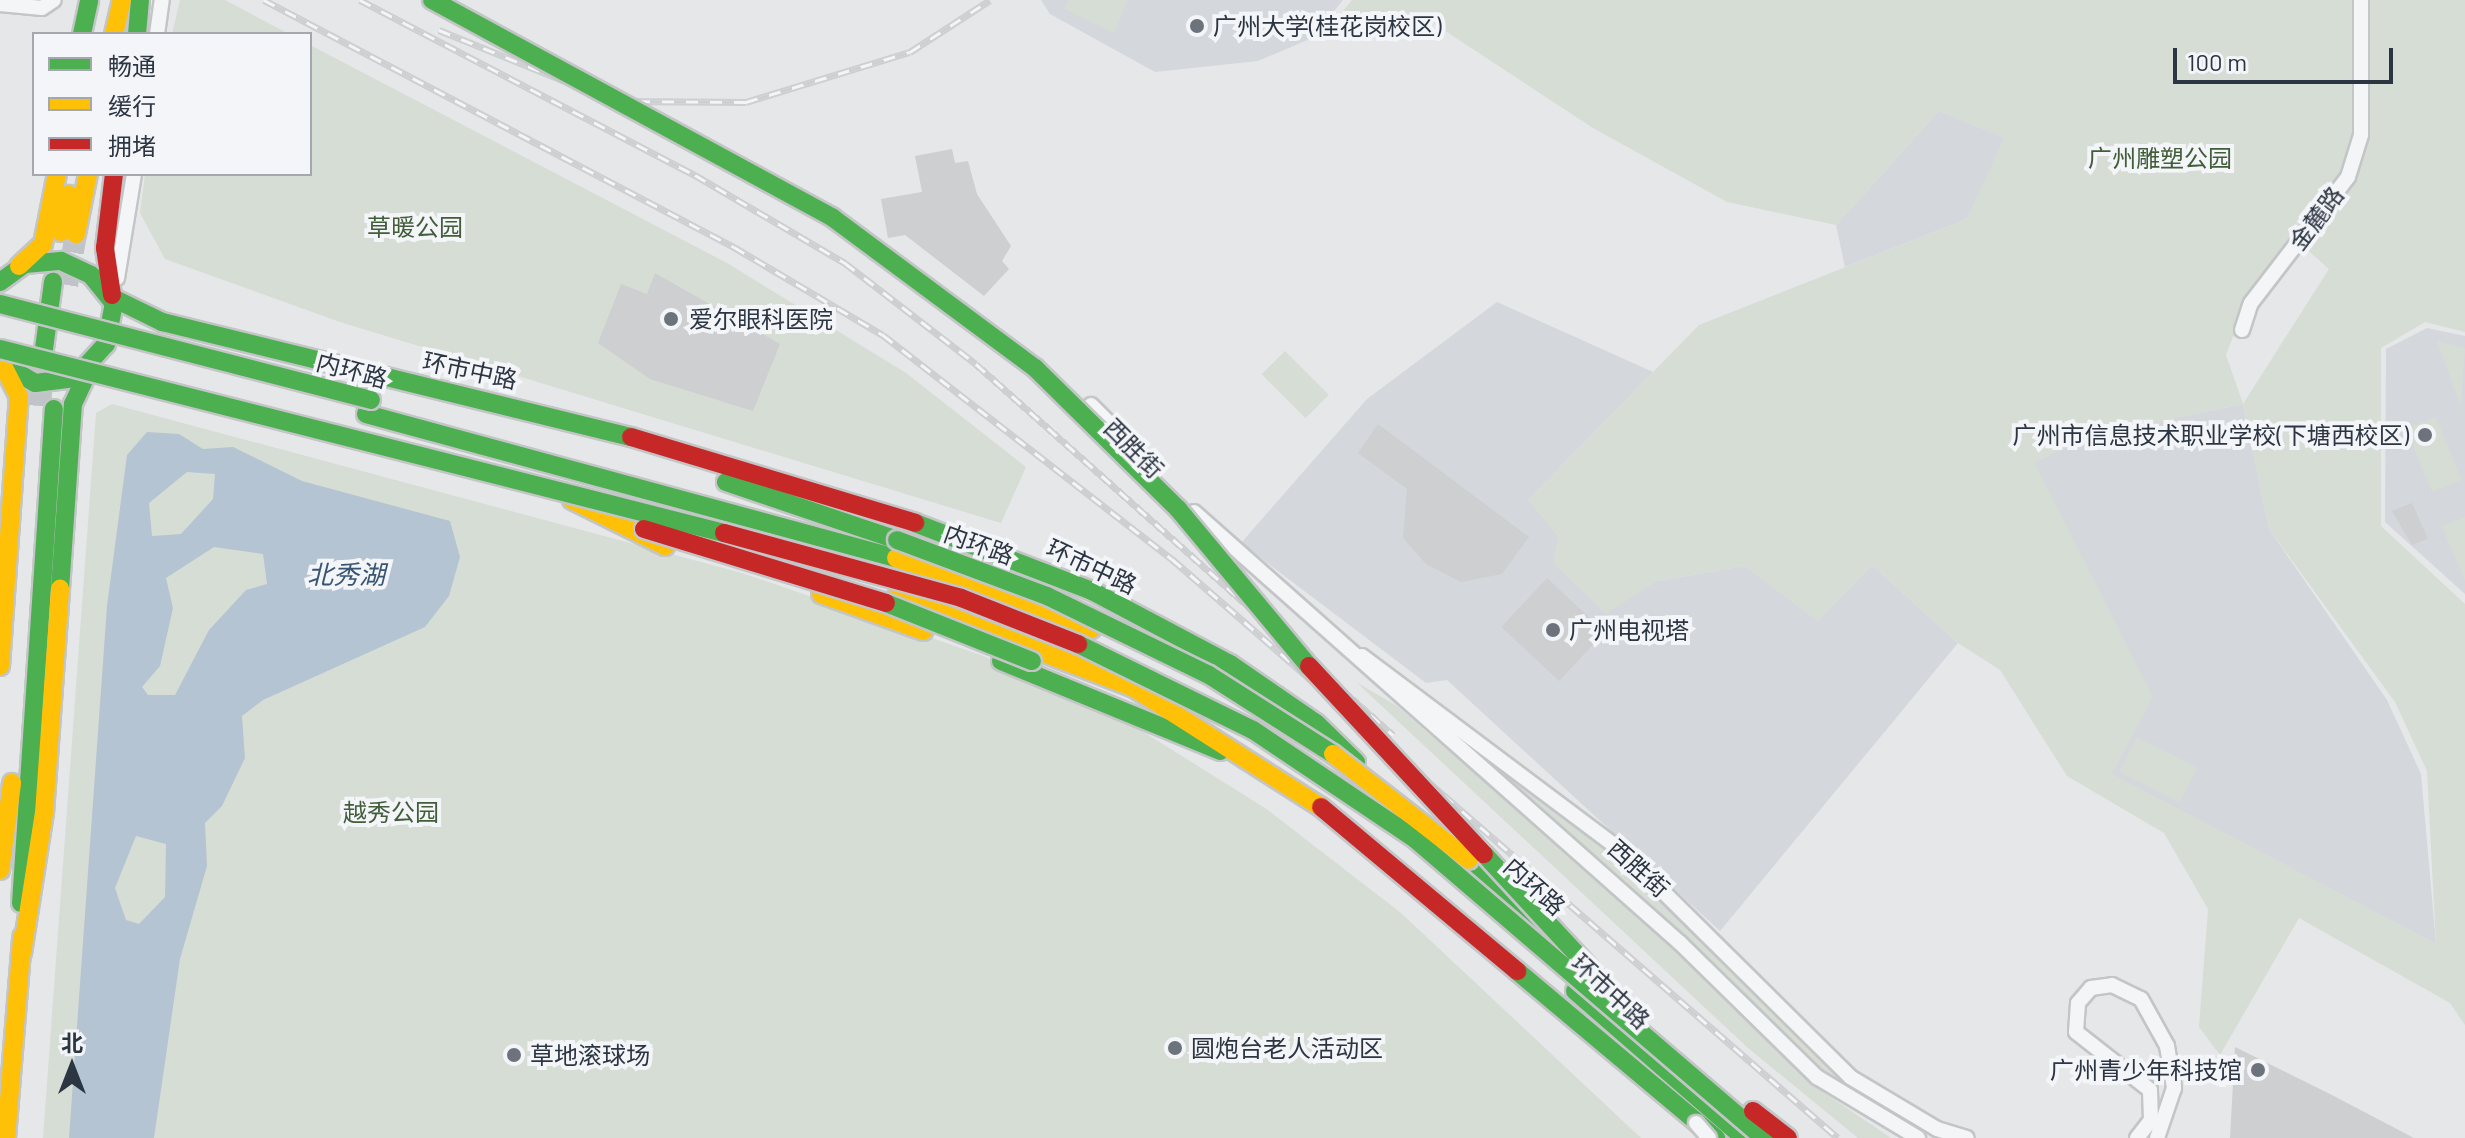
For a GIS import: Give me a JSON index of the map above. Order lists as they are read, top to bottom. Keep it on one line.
{"streets":{"main road":["内环路","环市中路"],"street":["金麓路","西胜街"]},"water":["北秀湖"],"parks":["广州雕塑公园","草暖公园","越秀公园"],"places":["广州大学(桂花岗校区)","爱尔眼科医院","广州市信息技术职业学校(下塘西校区)","广州电视塔","圆炮台老人活动区","草地滚球场","广州青少年科技馆"],"legend":["畅通","缓行","拥堵"],"scale_bar":"100 m","north":"top"}
